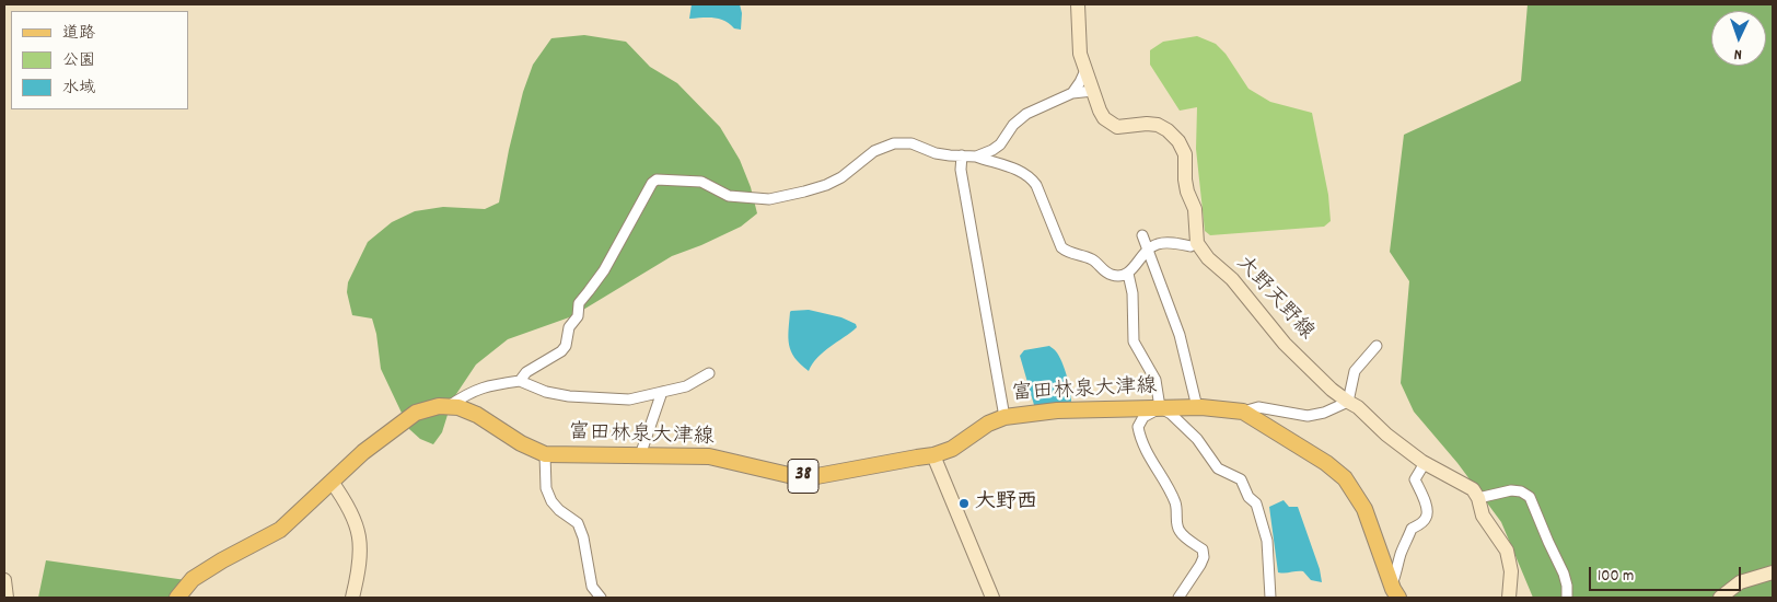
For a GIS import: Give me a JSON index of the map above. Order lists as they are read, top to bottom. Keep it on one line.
{"streets":{"main road":["大野天野線","富田林泉大津線","38"]},"places":["大野西"],"legend":["道路","公園","水域"],"scale_bar":"100 m","north":"bottom"}
